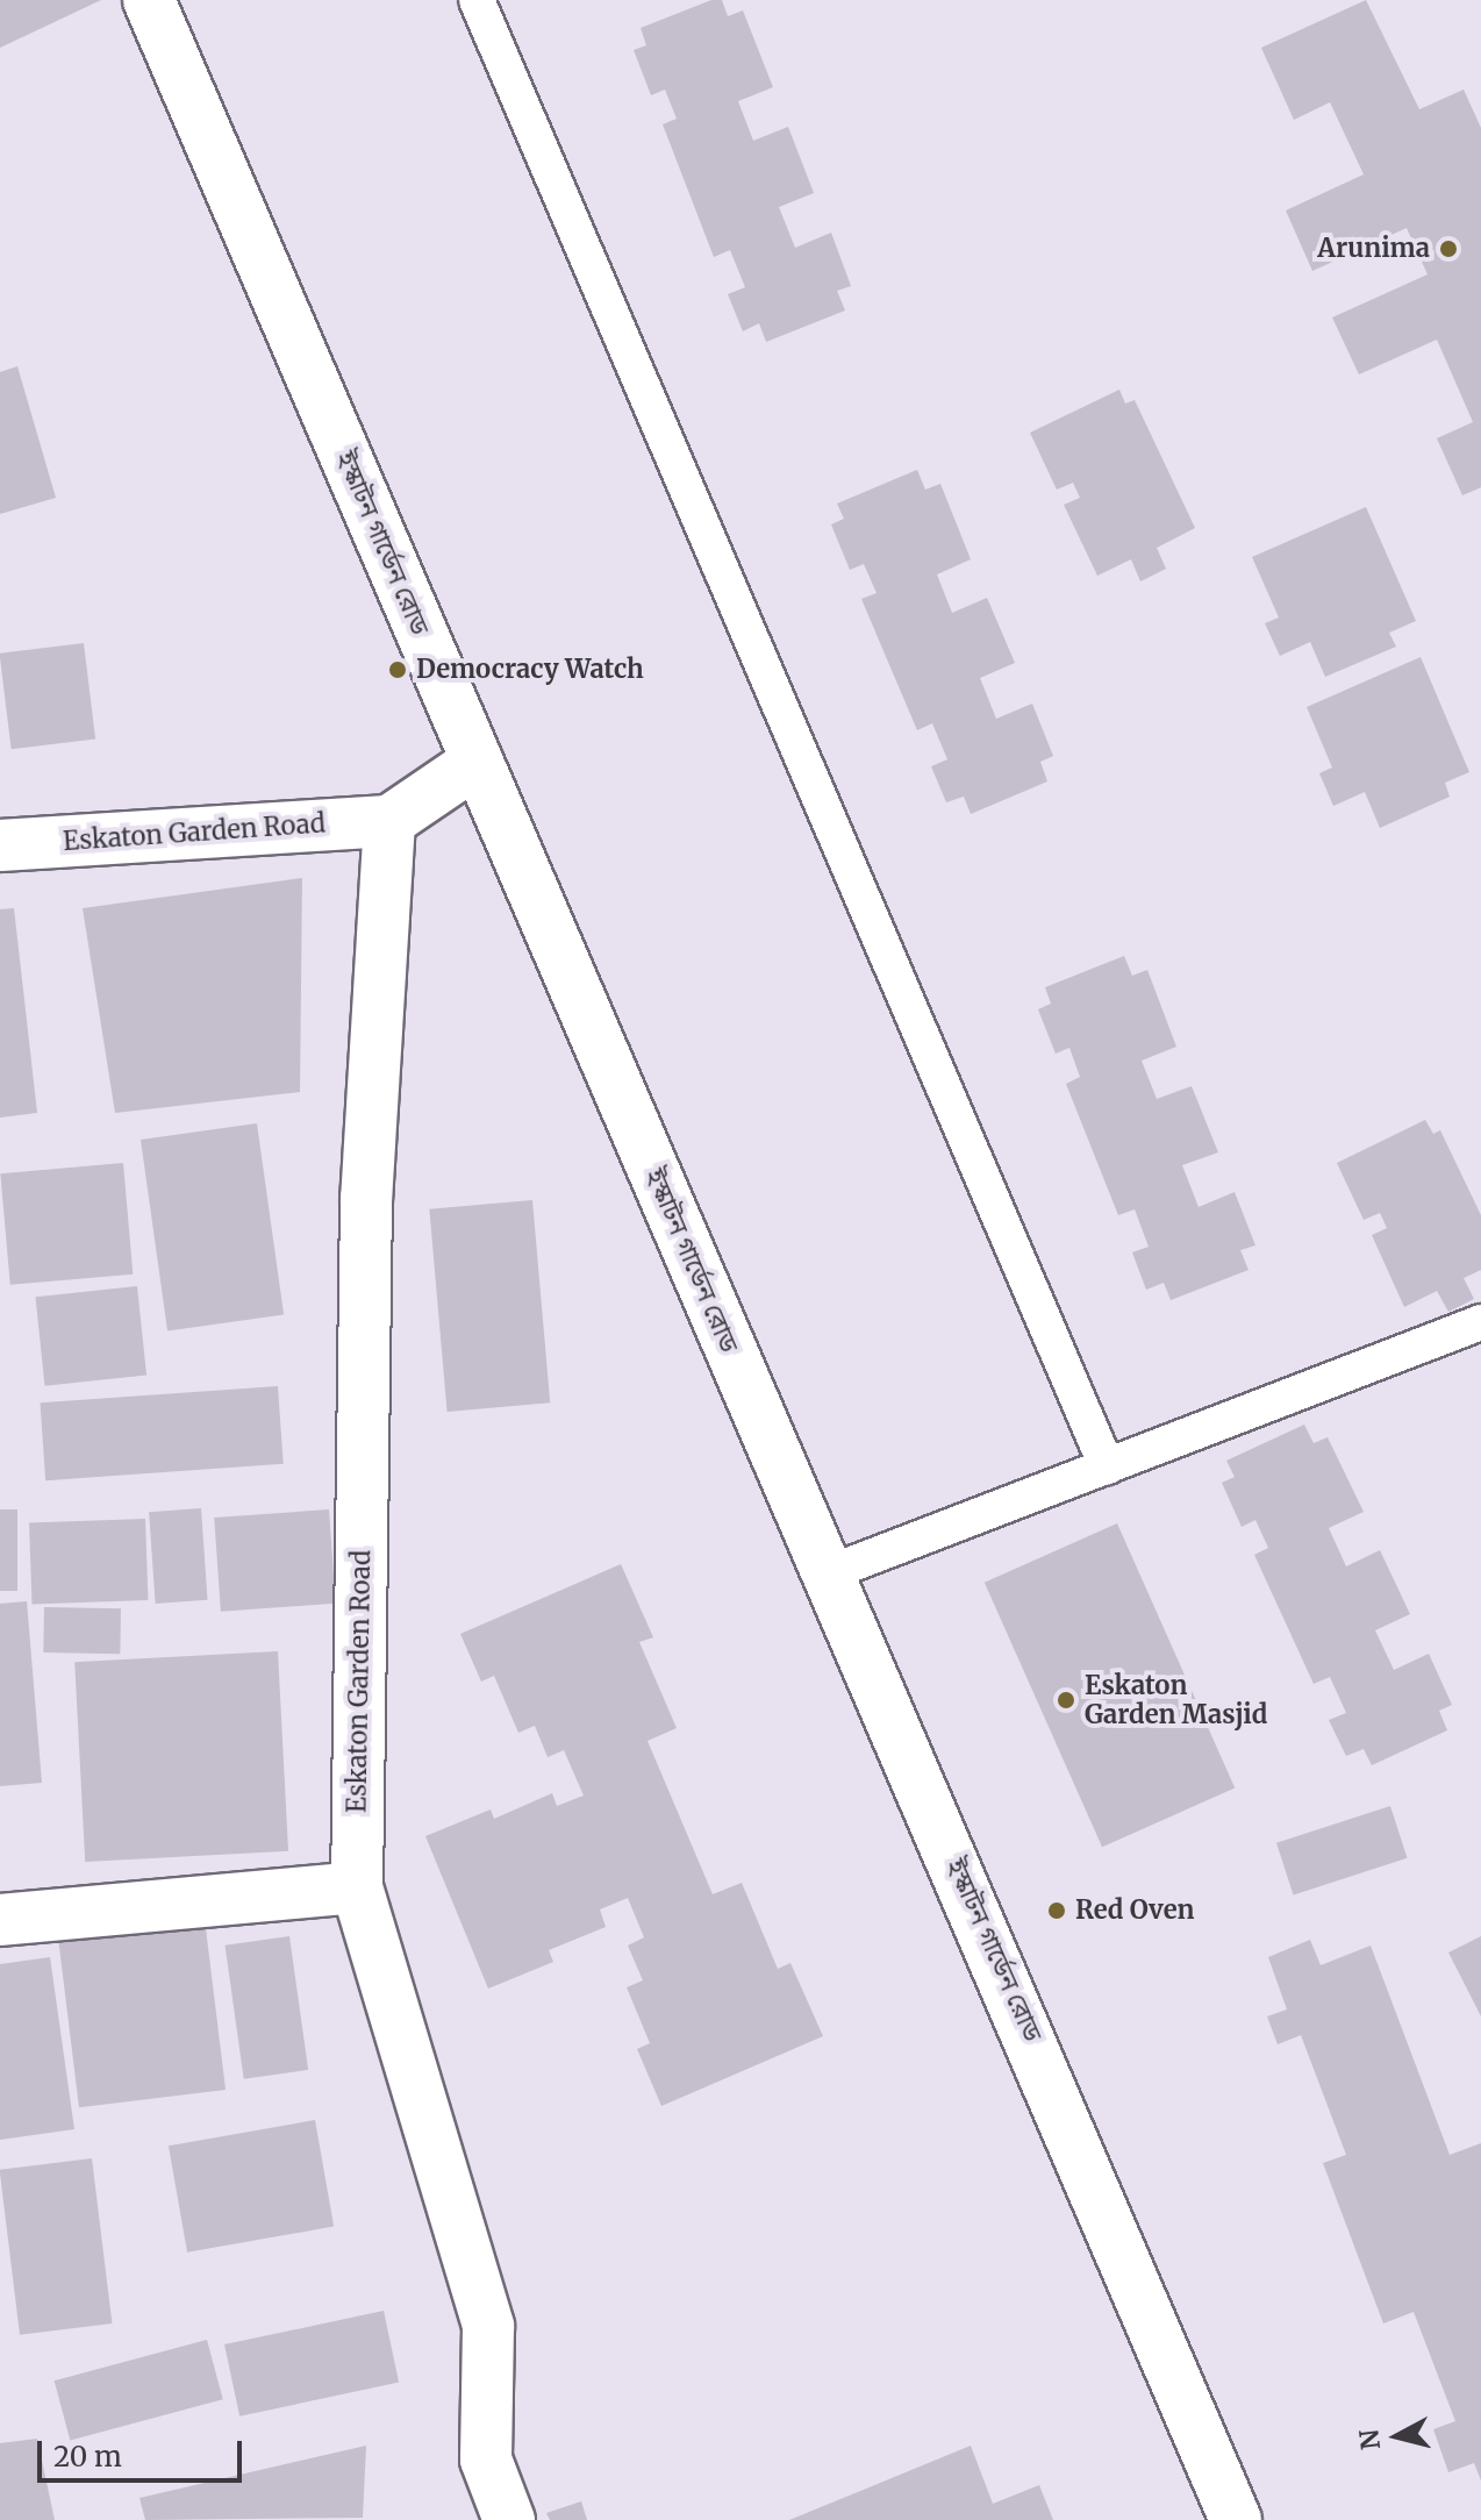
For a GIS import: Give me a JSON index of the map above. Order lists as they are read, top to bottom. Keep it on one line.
{"streets":{"main road":["ইস্কাটন গার্ডেন রোড","Eskaton Garden Road"]},"places":["Arunima","Democracy Watch","Eskaton Garden Masjid","Red Oven"],"scale_bar":"20 m","north":"left"}
